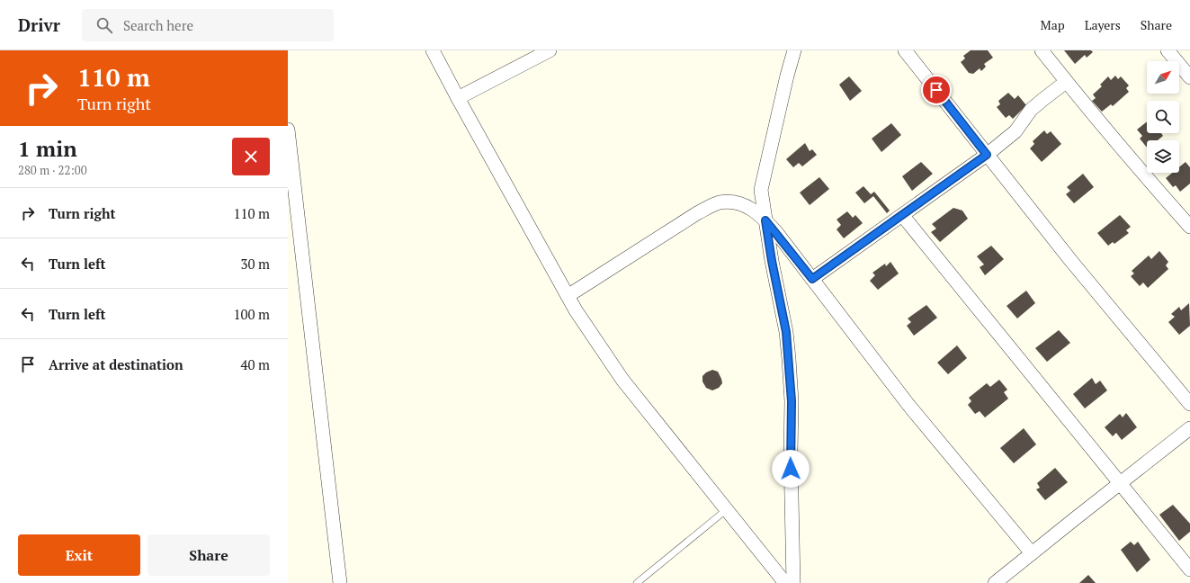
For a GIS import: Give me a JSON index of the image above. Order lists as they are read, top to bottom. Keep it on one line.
{"north":"top right","page":{"header":"Drivr","search":"Search here","nav":["Map","Layers","Share"],"turn":["110 m","Turn right"],"heading":["1 min","280 m · 22:00"],"list":[{"name":"Turn right","value":"110 m"},{"name":"Turn left","value":"30 m"},{"name":"Turn left","value":"100 m"},{"name":"Arrive at destination","value":"40 m"}],"buttons":["Exit","Share"]}}
